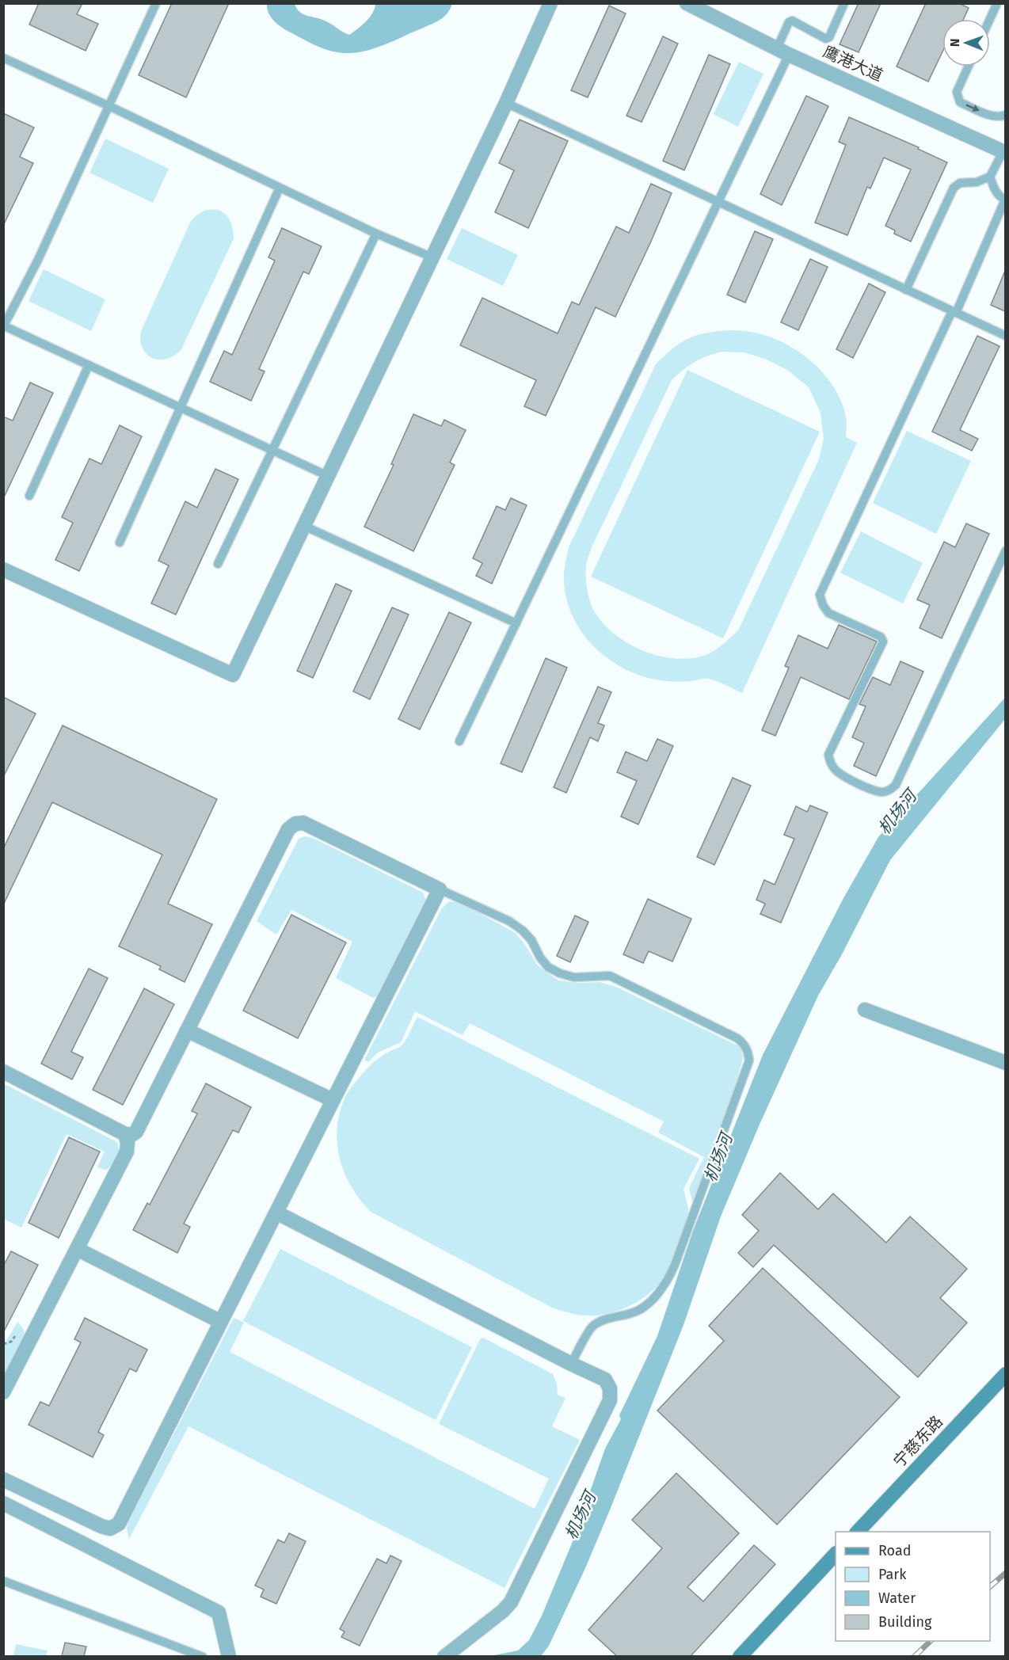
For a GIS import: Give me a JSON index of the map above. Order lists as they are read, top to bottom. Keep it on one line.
{"streets":{"main road":["宁慈东路"],"street":["鹰港大道"]},"water":["机场河"],"legend":["Road","Park","Water","Building"],"north":"left"}
